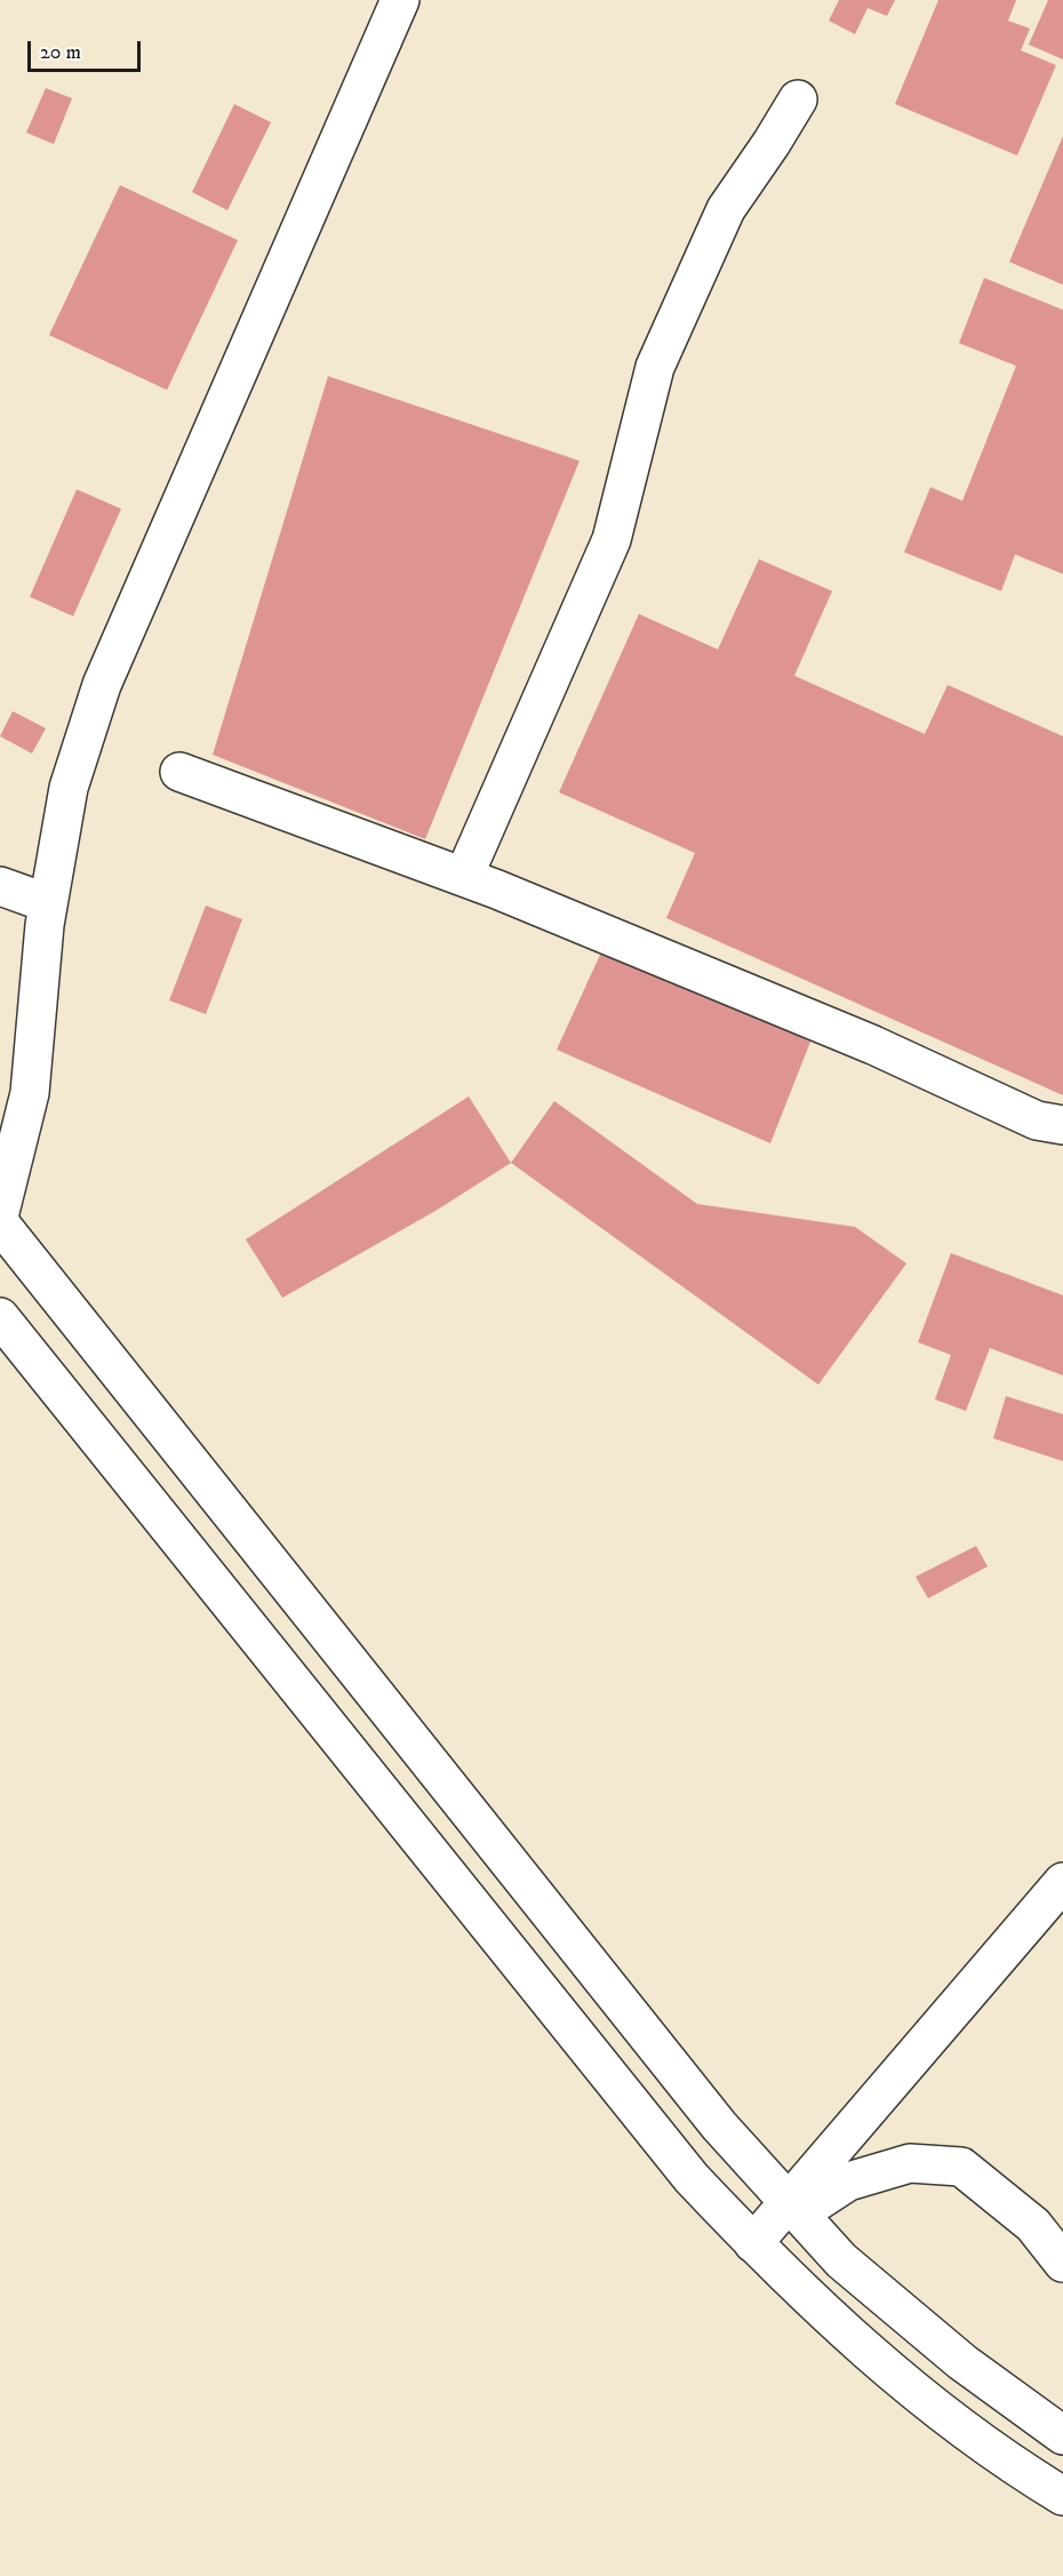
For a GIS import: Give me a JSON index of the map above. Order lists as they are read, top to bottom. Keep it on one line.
{"scale_bar":"20 m"}
